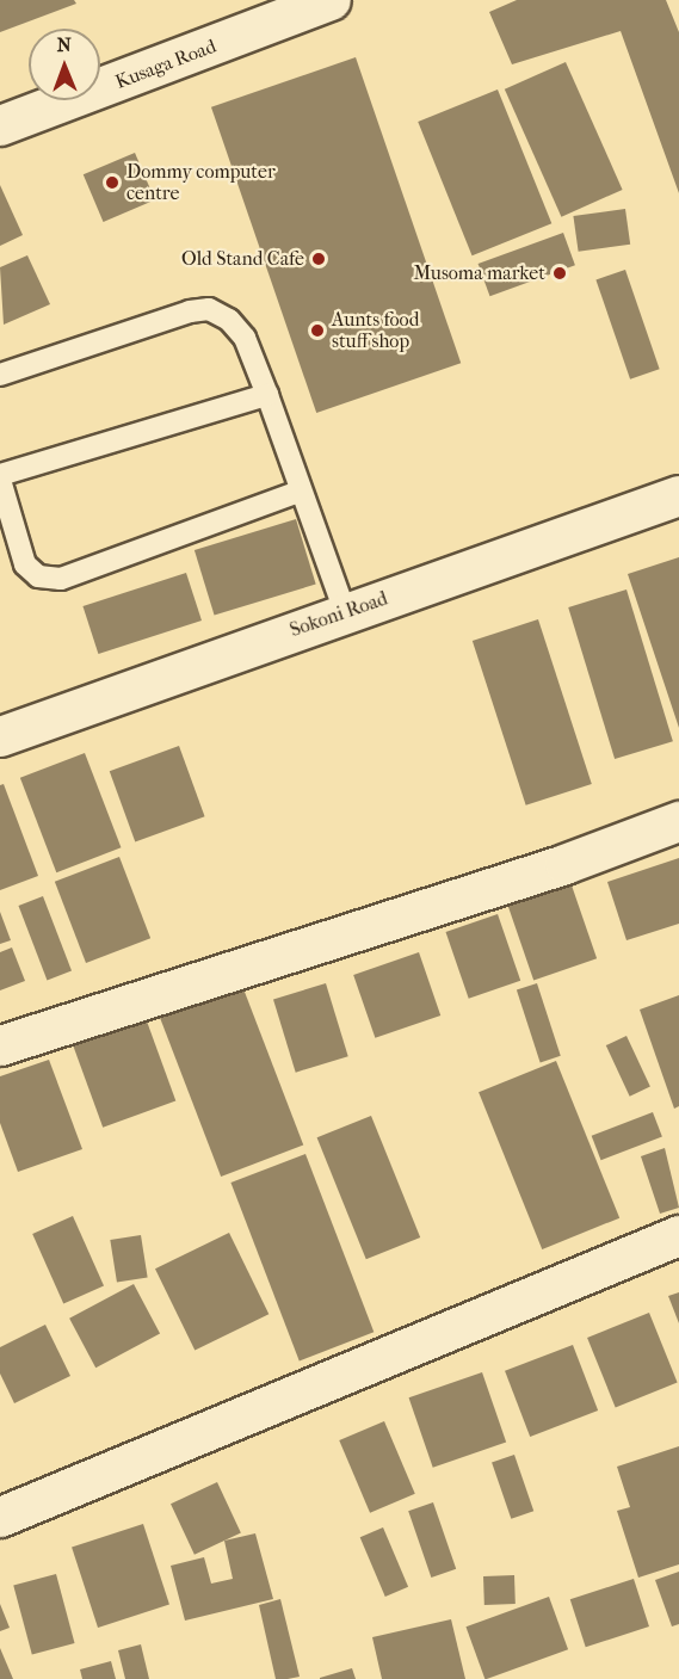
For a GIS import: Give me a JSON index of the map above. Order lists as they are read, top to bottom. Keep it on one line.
{"streets":{"street":["Kusaga Road","Sokoni Road"]},"places":["Dommy computer centre","Old Stand Cafe","Musoma market","Aunts food stuff shop"],"north":"top"}
